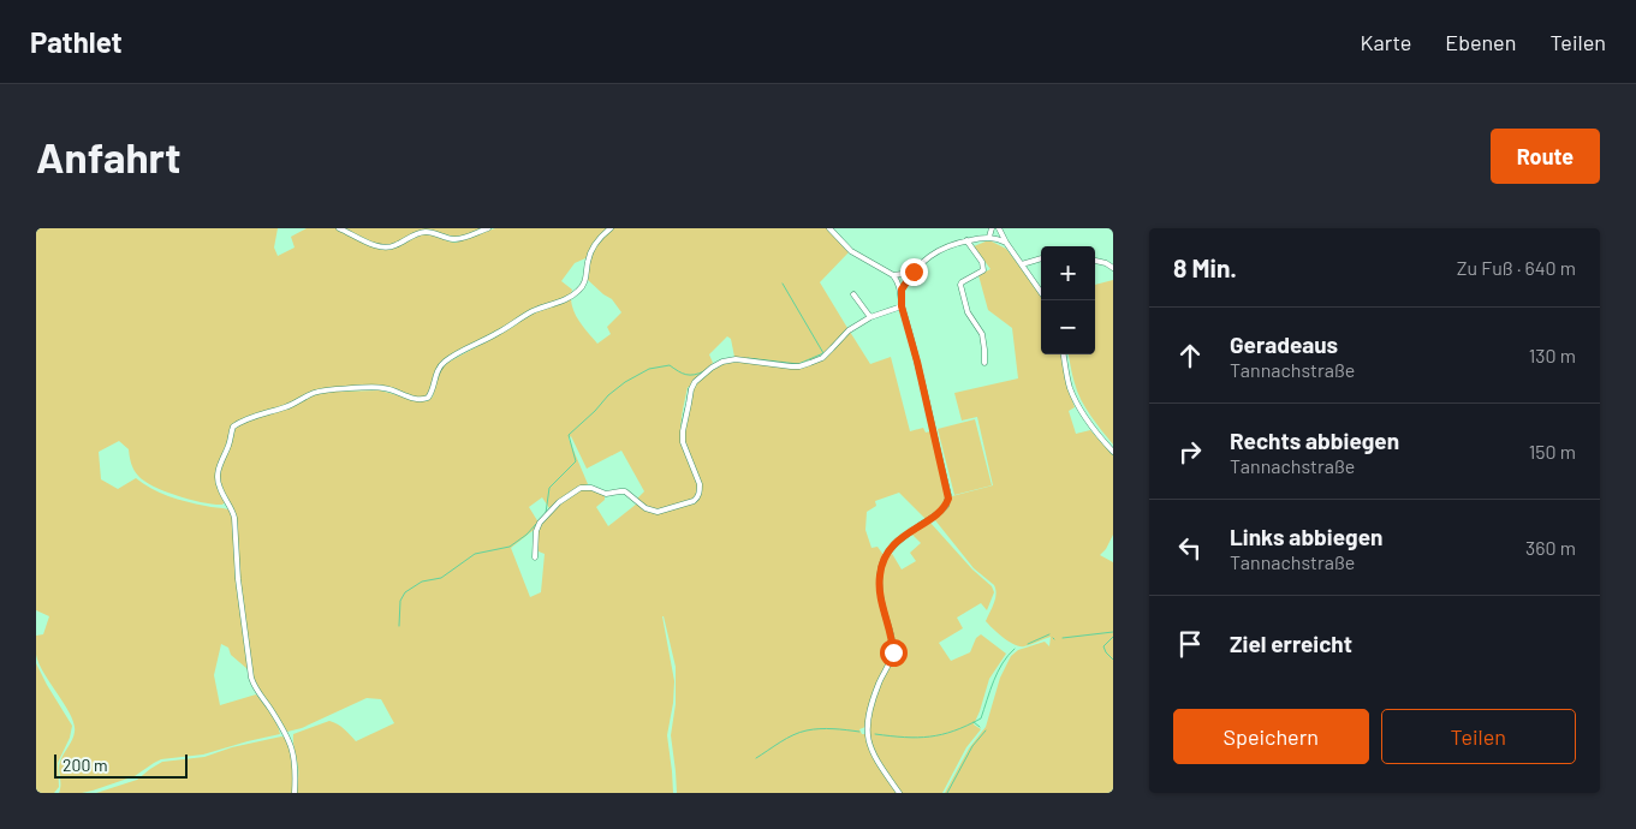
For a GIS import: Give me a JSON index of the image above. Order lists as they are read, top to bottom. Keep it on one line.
{"scale_bar":"200 m","page":{"header":"Pathlet","nav":["Karte","Ebenen","Teilen"],"buttons":["Route",["Speichern","Teilen"]],"title":"Anfahrt","heading":["8 Min.","Zu Fuß · 640 m"],"map_buttons":["+","−"],"list":[["Geradeaus","Tannachstraße","130 m"],["Rechts abbiegen","Tannachstraße","150 m"],["Links abbiegen","Tannachstraße","360 m"],"Ziel erreicht"],"scale":"200 m"}}
